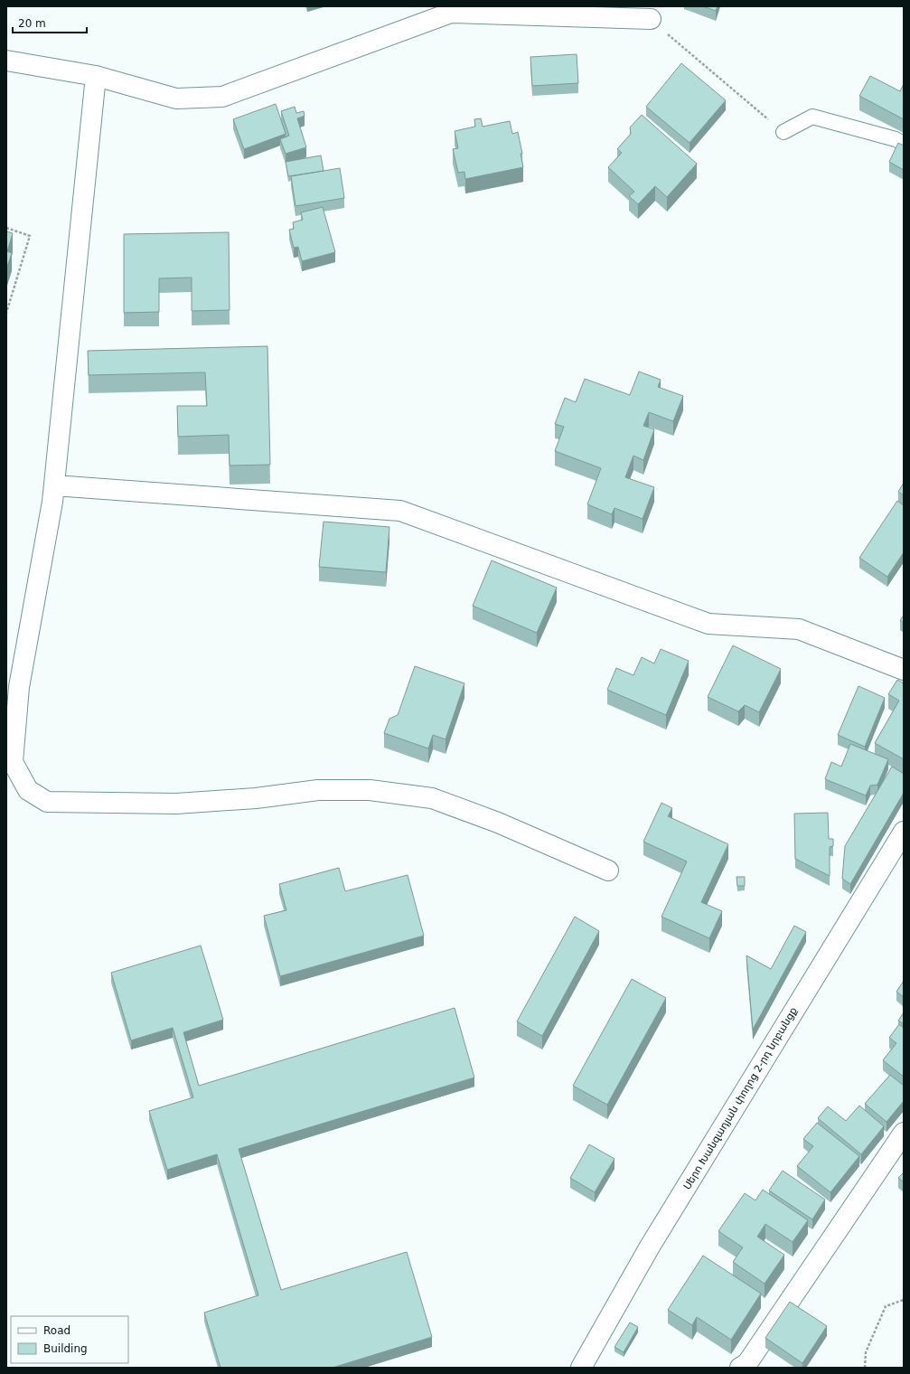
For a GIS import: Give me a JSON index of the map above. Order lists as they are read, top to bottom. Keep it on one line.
{"streets":{"street":["Սերո Խանզադյան փողոց 2-րդ նրբանցք"]},"legend":["Road","Building"],"scale_bar":"20 m"}
